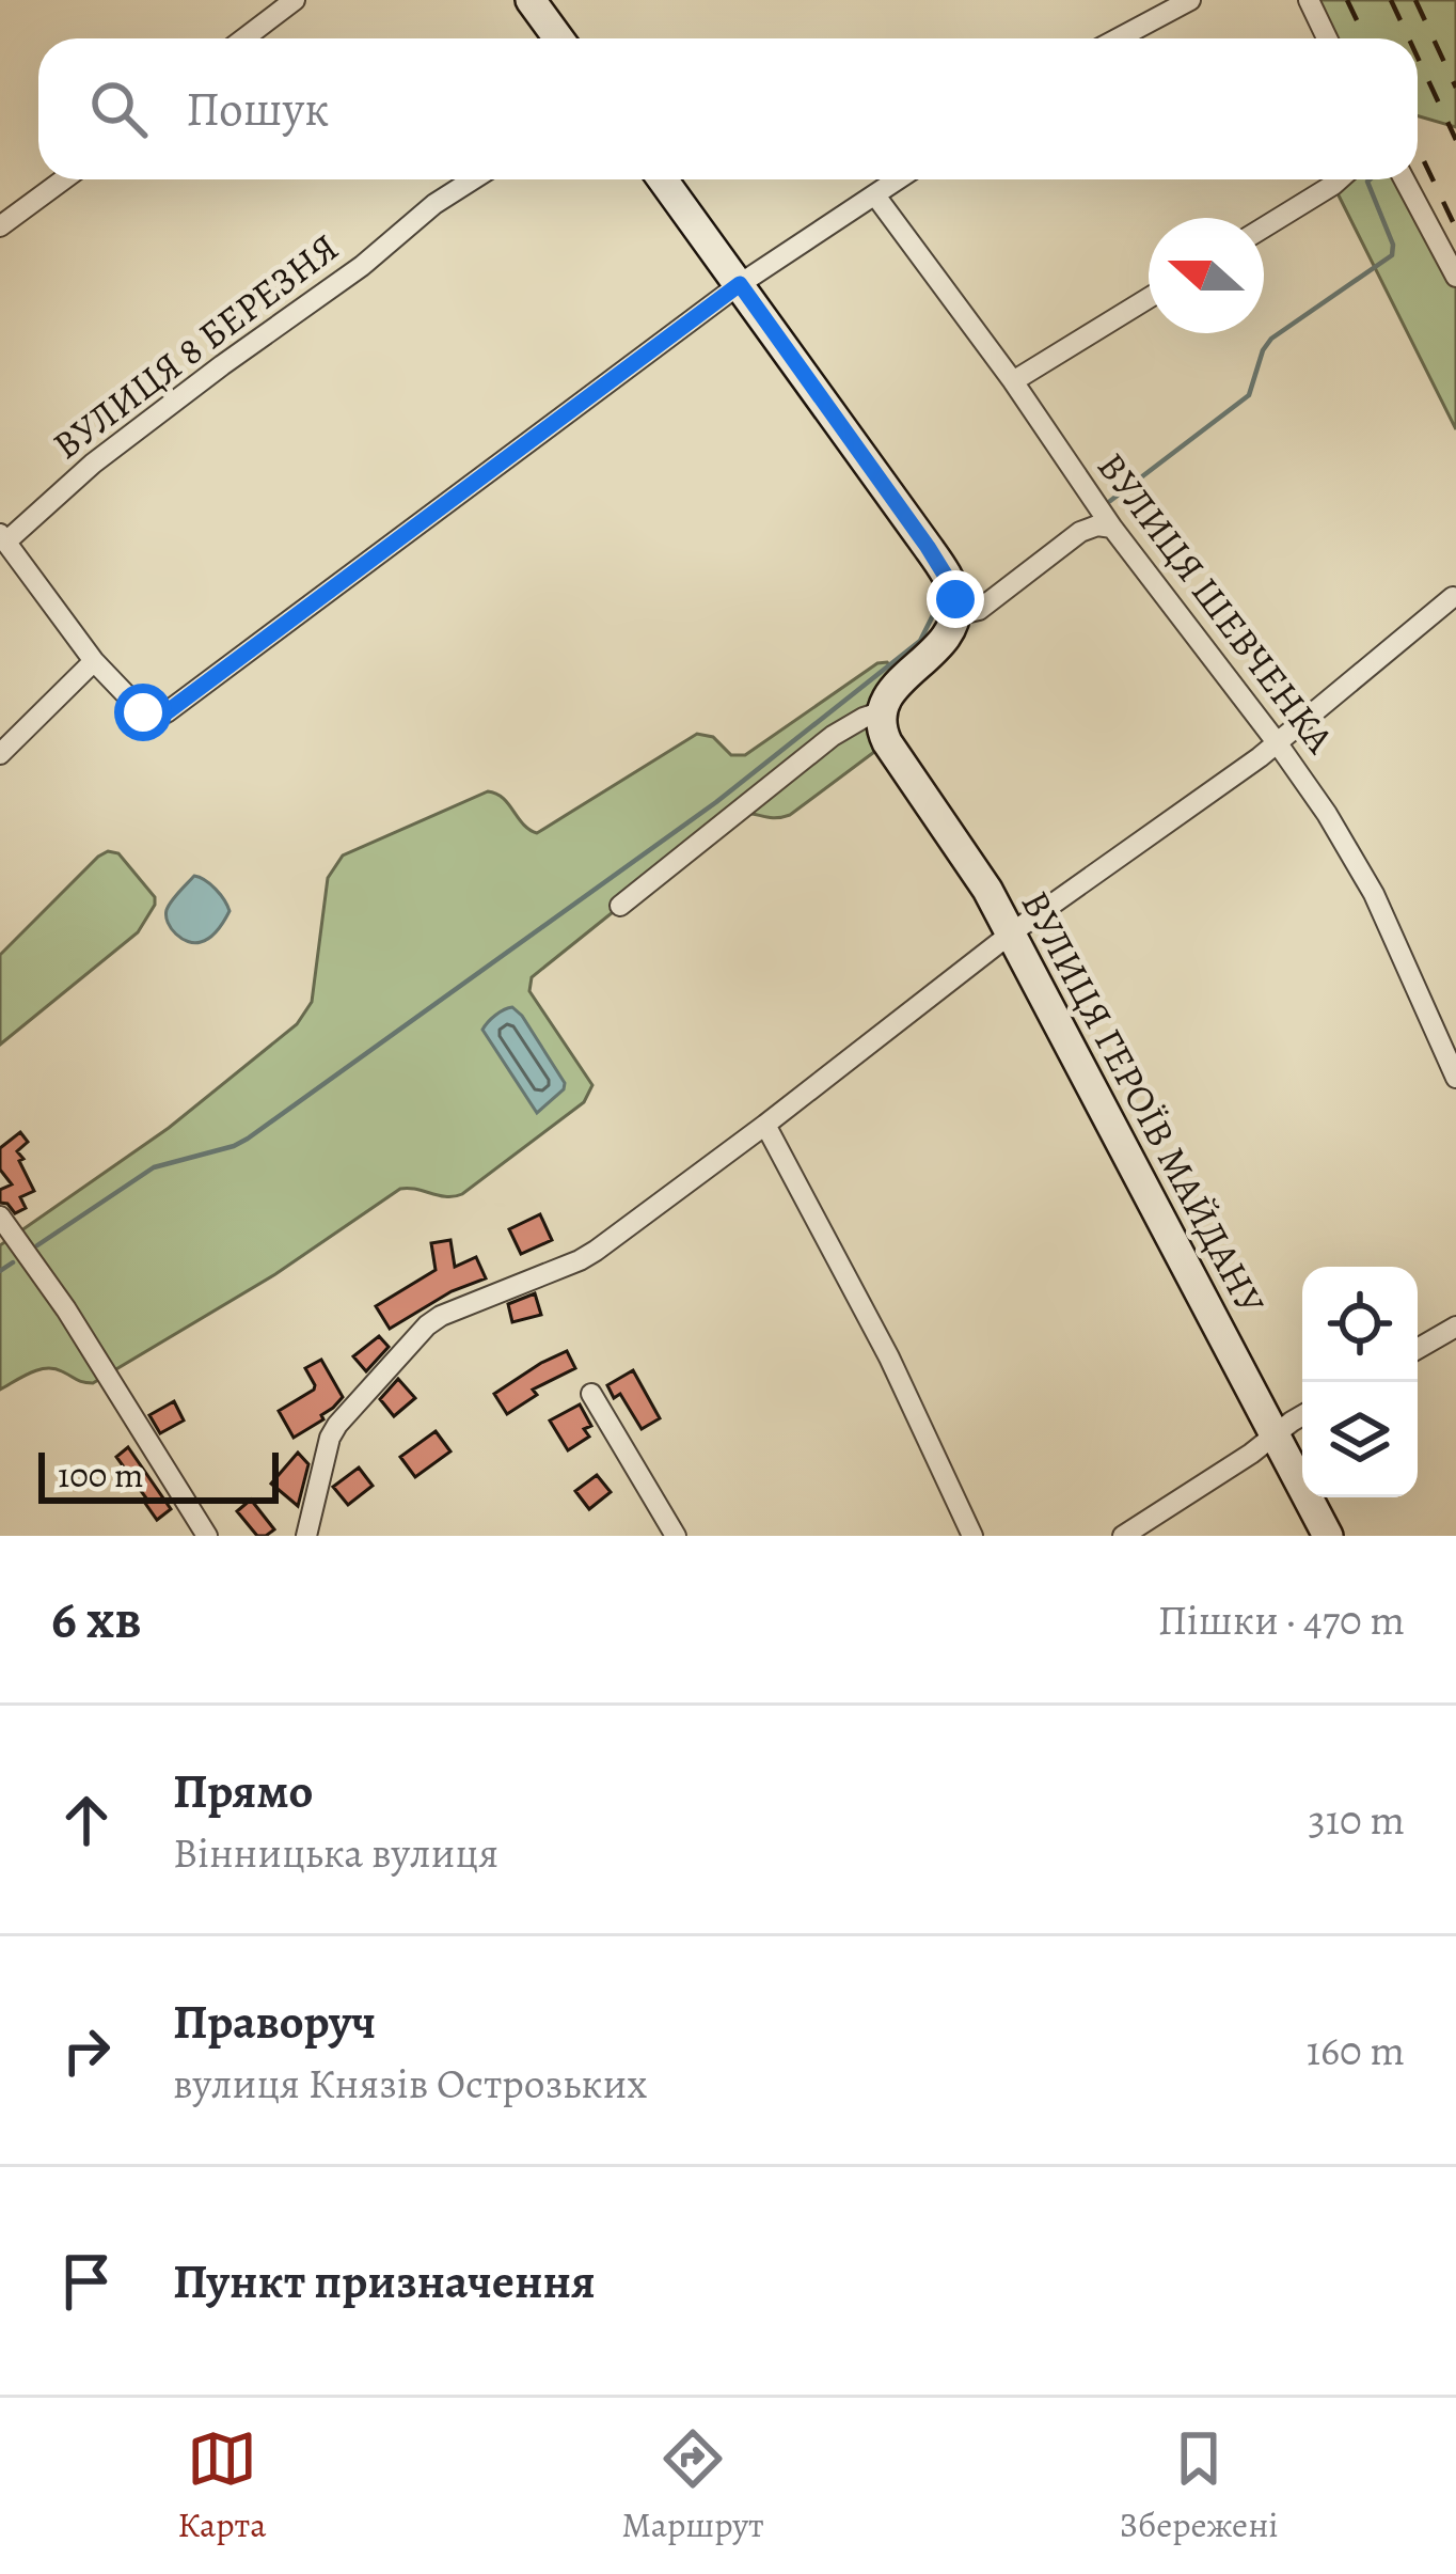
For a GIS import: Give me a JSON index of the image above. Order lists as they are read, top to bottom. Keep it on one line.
{"streets":{"street":["ВУЛИЦЯ 8 БЕРЕЗНЯ","ВУЛИЦЯ ШЕВЧЕНКА","ВУЛИЦЯ ГЕРОЇВ МАЙДАНУ"]},"scale_bar":"100 m","north":"left","page":{"search":"Пошук","scale":"100 m","heading":["6 хв","Пішки · 470 m"],"list":[["Прямо","Вінницька вулиця","310 m"],["Праворуч","вулиця Князів Острозьких","160 m"],"Пункт призначення"],"nav":["Карта","Маршрут","Збережені"]}}
